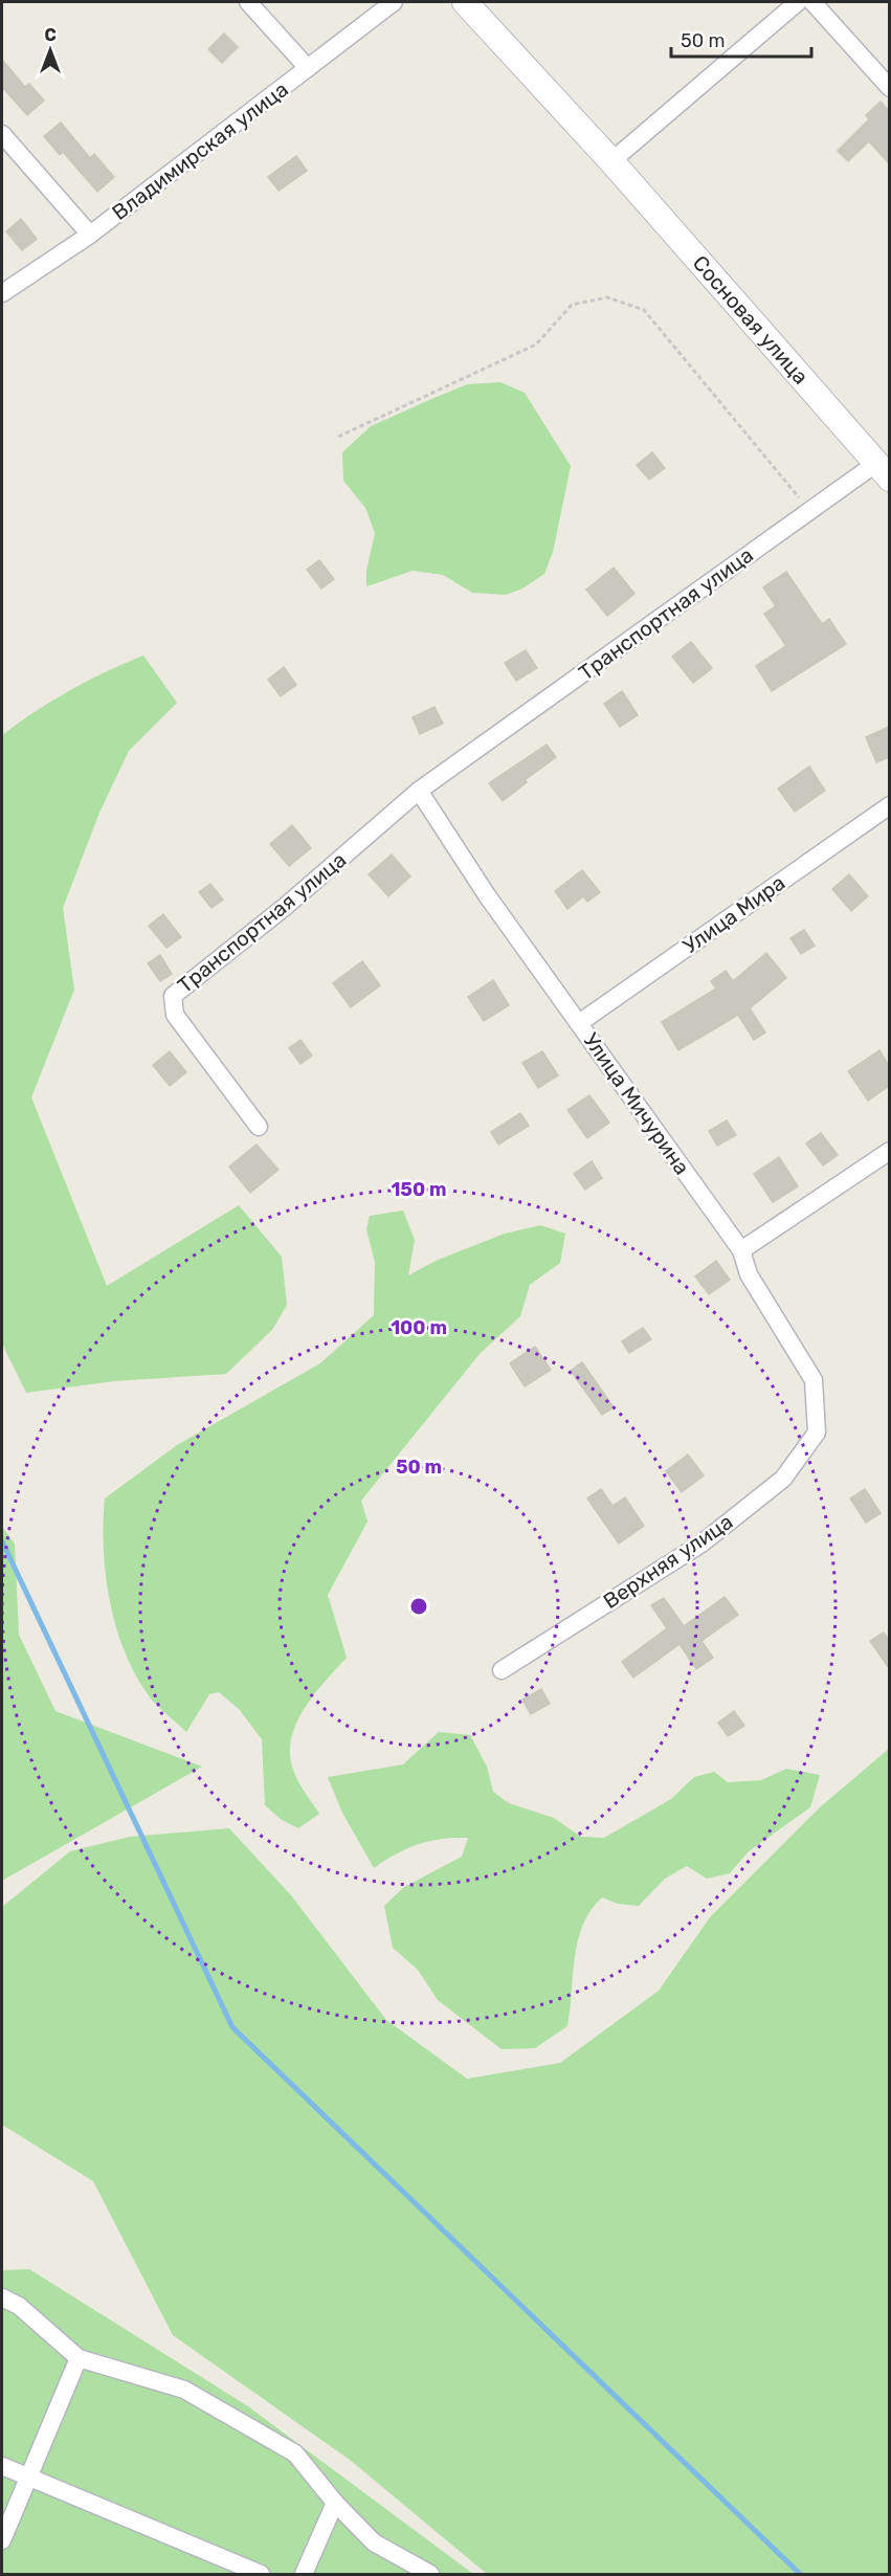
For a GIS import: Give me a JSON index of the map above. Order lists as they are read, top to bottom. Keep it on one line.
{"streets":{"street":["Владимирская улица","Сосновая улица","Транспортная улица","Улица Мира","Улица Мичурина","Верхняя улица"]},"crossings":[["Сосновая улица","Транспортная улица"],["Транспортная улица","Улица Мичурина"],["Улица Мира","Улица Мичурина"],["Улица Мичурина","Верхняя улица"]],"scale_bar":"50 m","north":"top","rings":["150 m","100 m","50 m"]}
